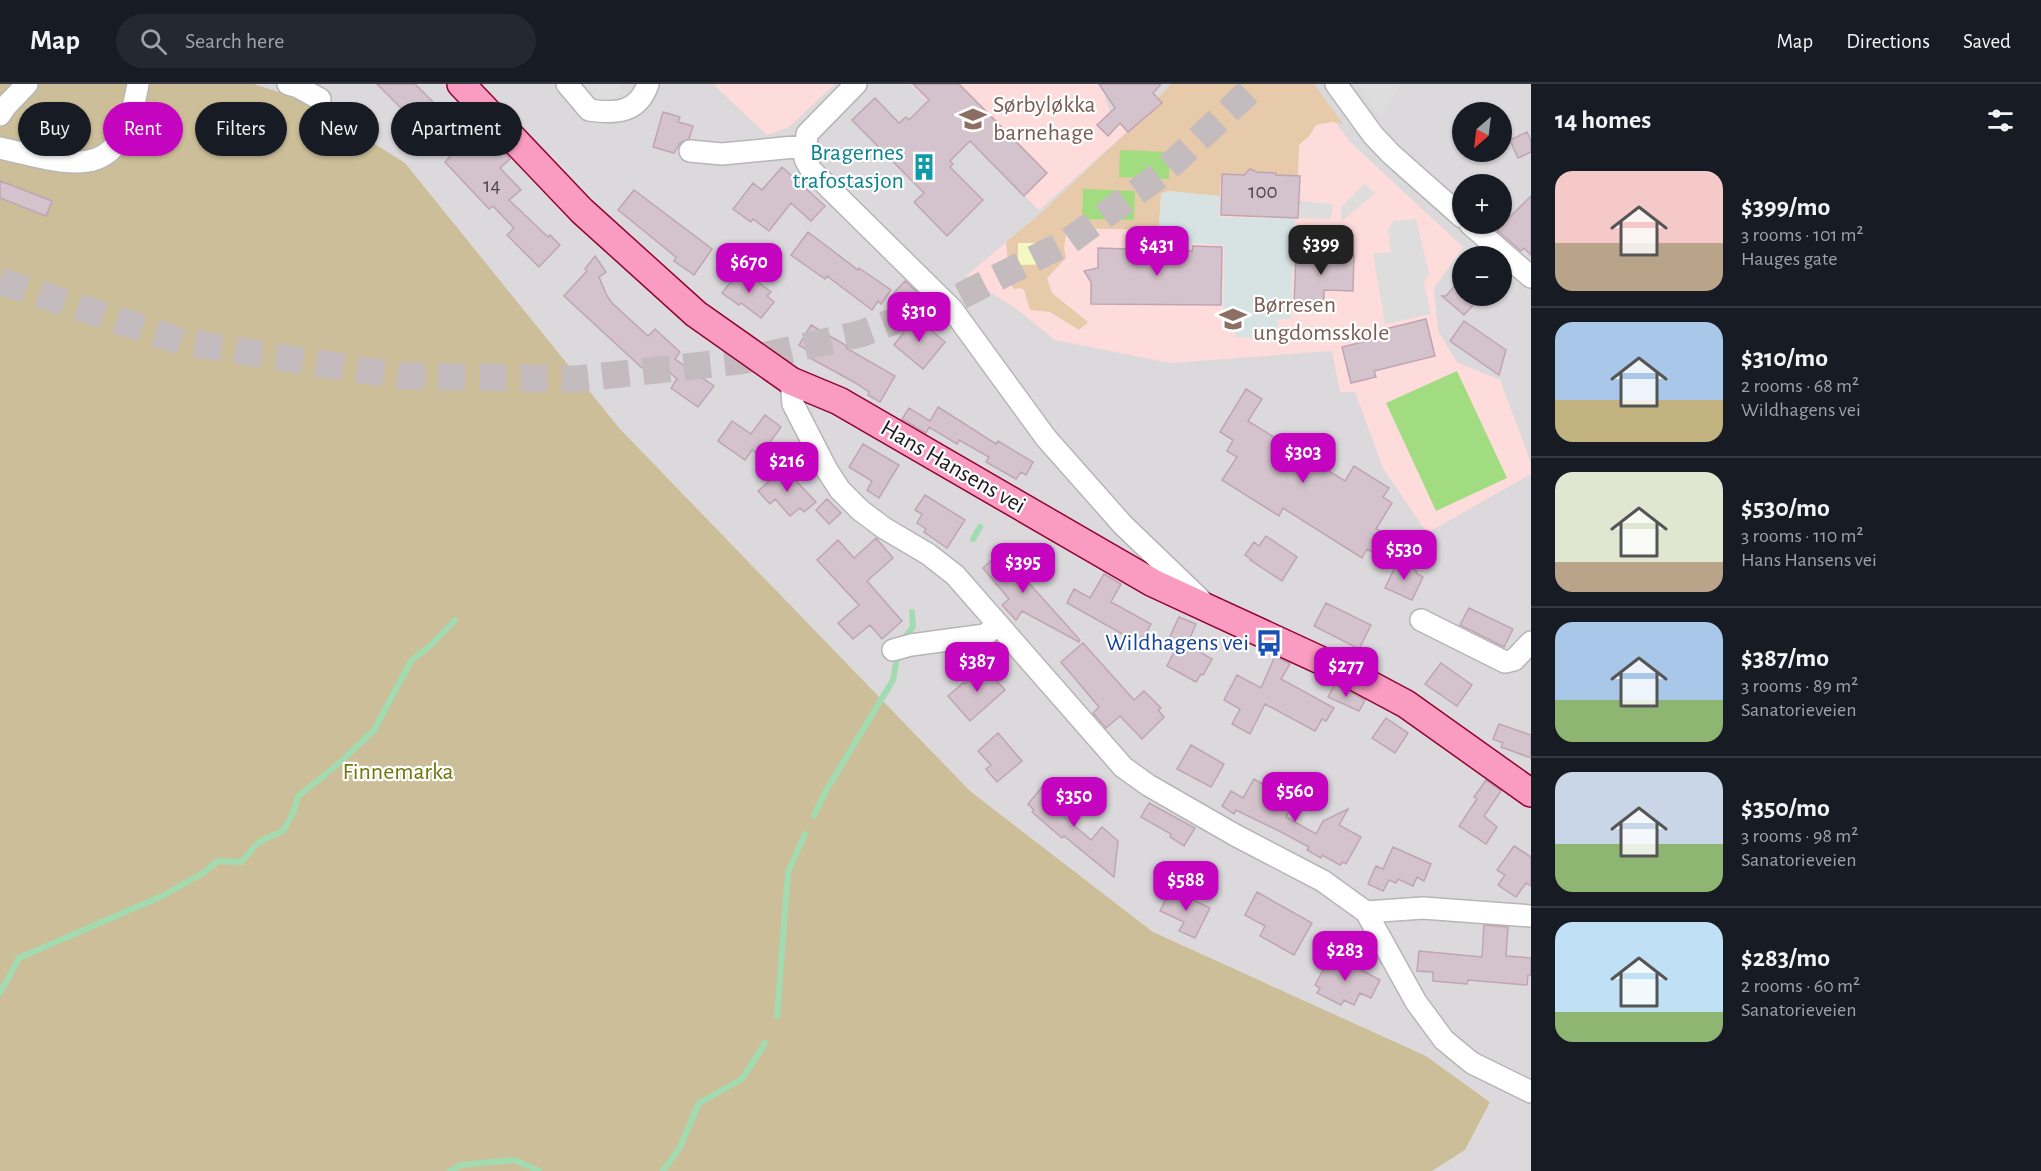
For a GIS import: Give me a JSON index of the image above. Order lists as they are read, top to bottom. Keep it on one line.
{"streets":{"main road":["Hans Hansens vei"]},"parks":["Finnemarka"],"places":{"school or university":["Sørbyløkka barnehage","Børresen ungdomsskole"],"building":["Bragernes trafostasjon"],"bus stop":["Wildhagens vei"]},"house_numbers":["14","100"],"north":"bottom left","page":{"header":"Map","search":"Search here","nav":["Map","Directions","Saved"],"heading":"14 homes","map_buttons":["+","−"],"chip":["Buy","Rent","Filters","New","Apartment"],"list":[{"name":"$399/mo","note":"3 rooms · 101 m² · Hauges gate"},{"name":"$310/mo","note":"2 rooms · 68 m² · Wildhagens vei"},{"name":"$530/mo","note":"3 rooms · 110 m² · Hans Hansens vei"},{"name":"$387/mo","note":"3 rooms · 89 m² · Sanatorieveien"},{"name":"$350/mo","note":"3 rooms · 98 m² · Sanatorieveien"},{"name":"$283/mo","note":"2 rooms · 60 m² · Sanatorieveien"}],"price":["$399","$431","$670","$310","$303","$216","$530","$395","$387","$277","$560","$350","$588","$283"]}}
